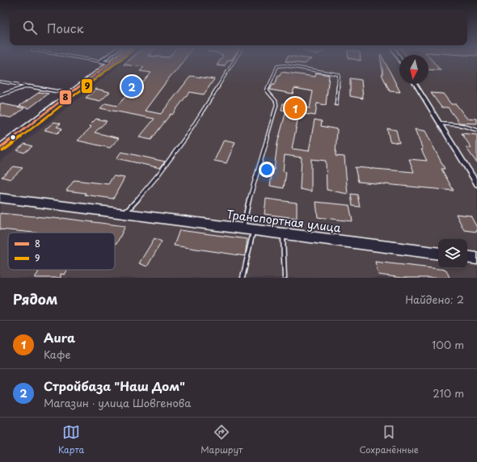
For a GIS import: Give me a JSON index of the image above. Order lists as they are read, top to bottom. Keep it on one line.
{"streets":{"street":["Транспортная улица"]},"lines":["transit line 8","transit line 9"],"legend":["8","9"],"north":"bottom","page":{"search":"Поиск","pins":["2","1"],"heading":["Рядом","Найдено: 2"],"list":[{"mark":"1","name":"Aura","note":"Кафе","value":"100 m"},{"mark":"2","name":"Стройбаза \"Наш Дом\"","note":"Магазин · улица Шовгенова","value":"210 m"}],"nav":["Карта","Маршрут","Сохранённые"]}}
